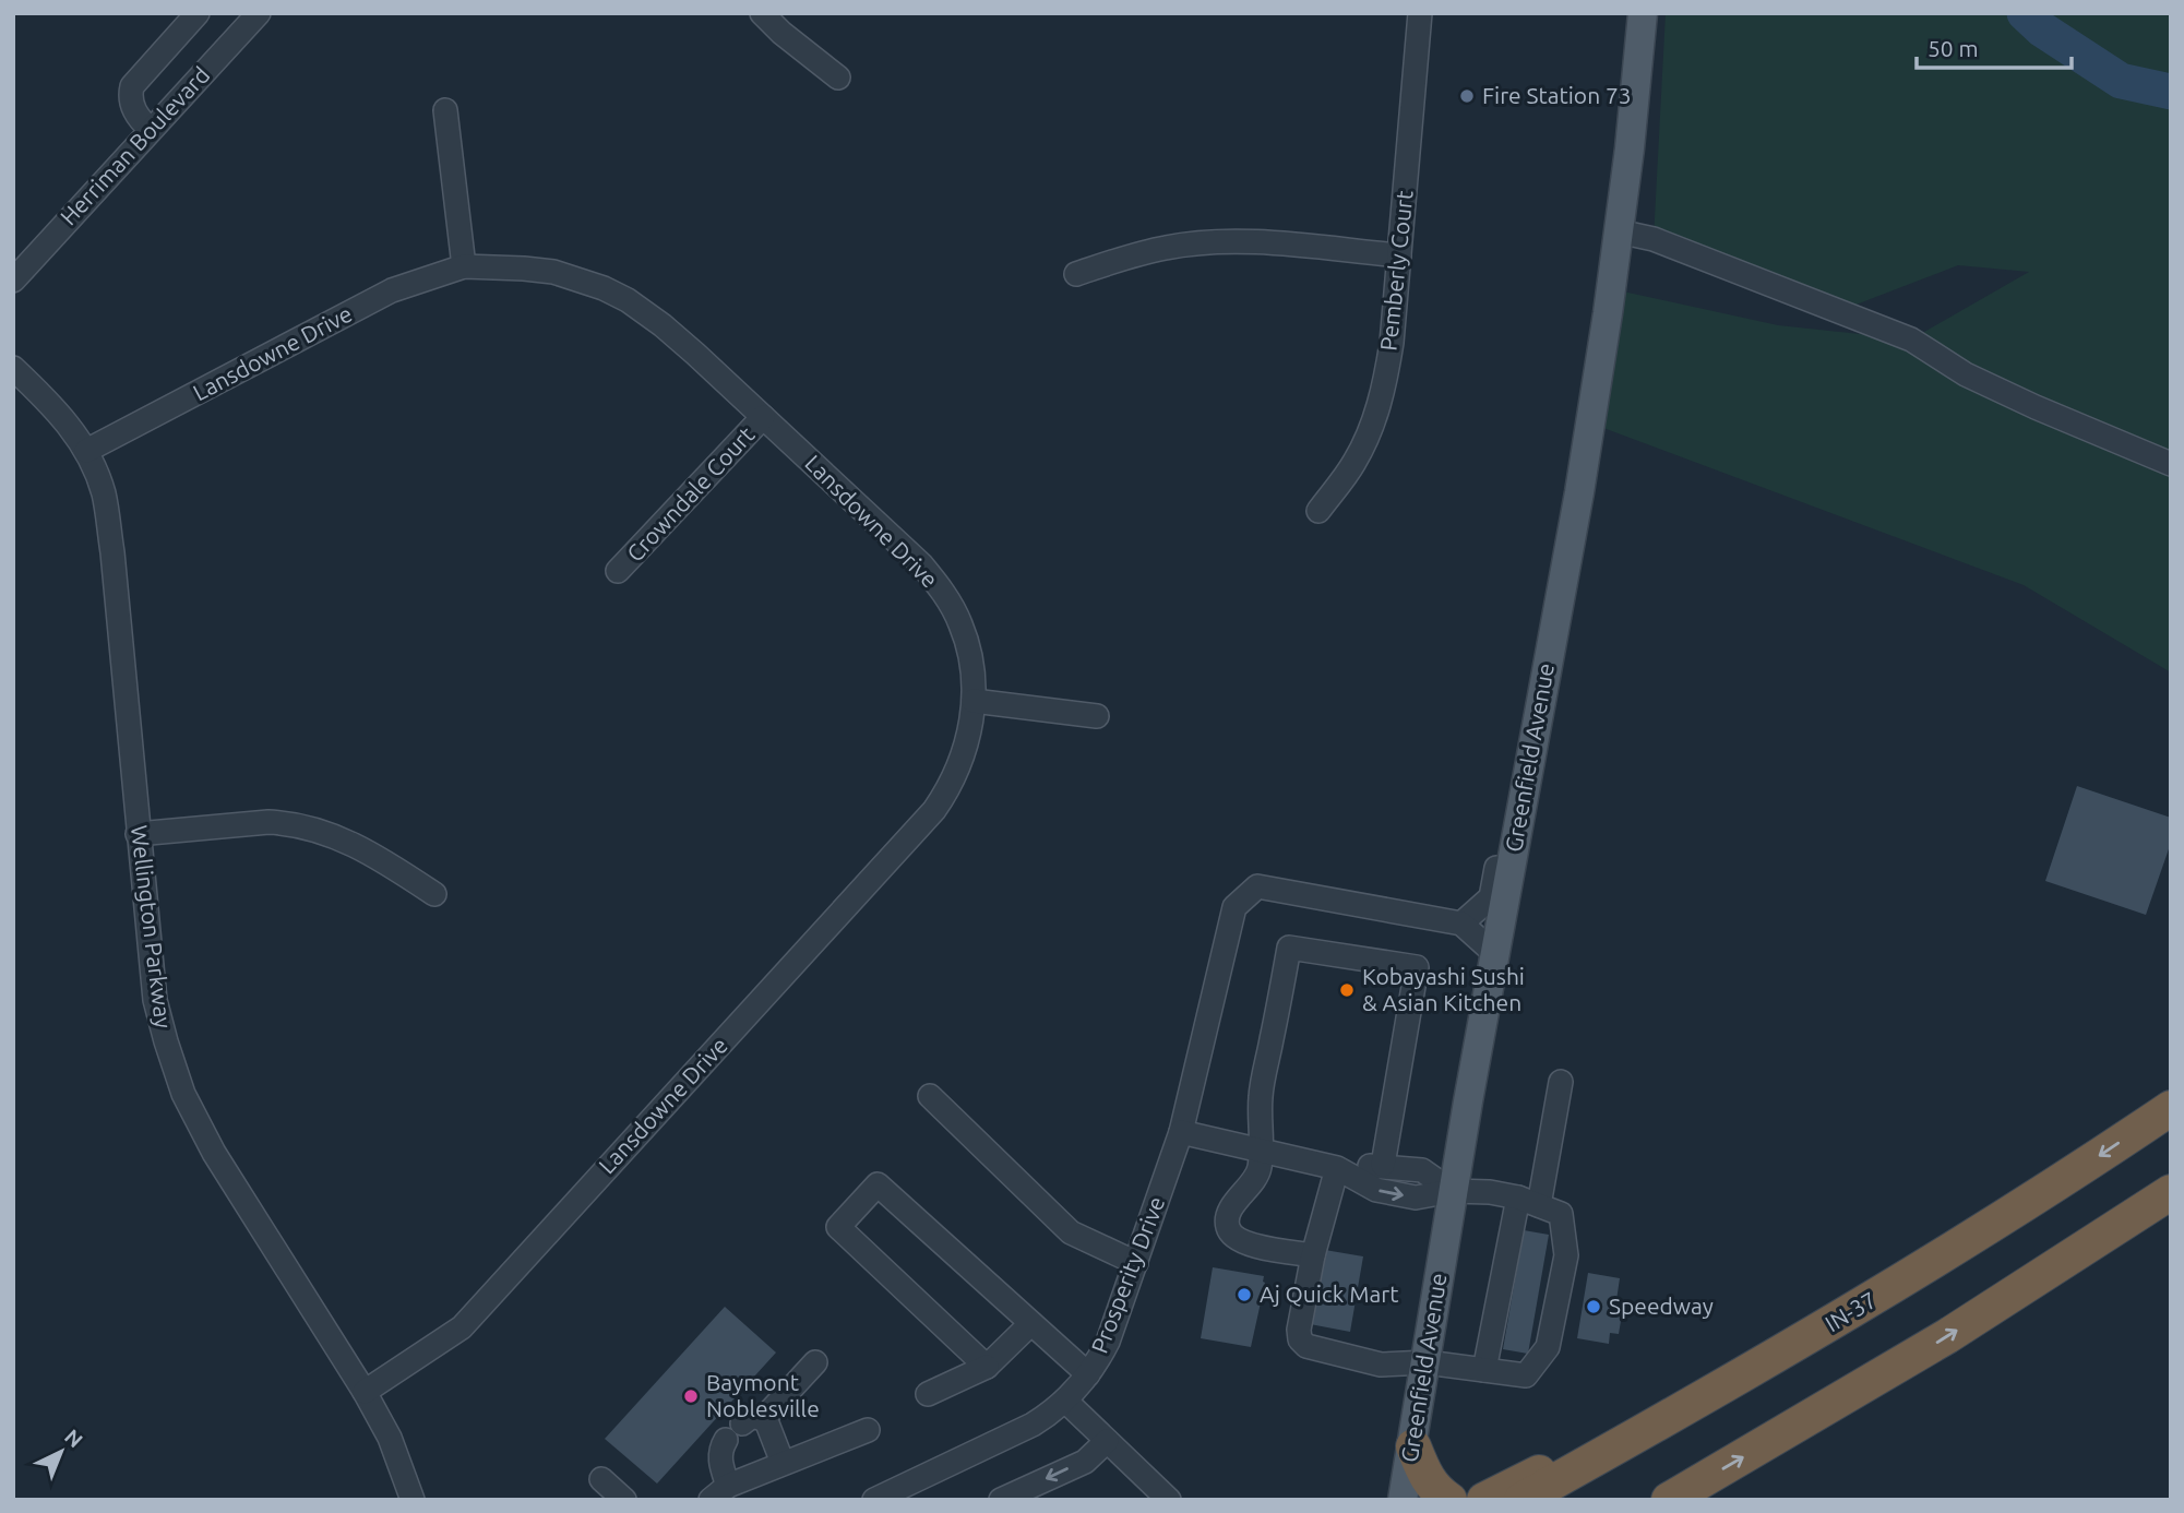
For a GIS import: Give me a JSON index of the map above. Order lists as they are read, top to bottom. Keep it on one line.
{"streets":{"highway":["IN-37"],"main road":["Greenfield Avenue"],"street":["Herriman Boulevard","Pemberly Court","Lansdowne Drive","Crowndale Court","Wellington Parkway","Prosperity Drive"]},"crossings":[["Lansdowne Drive","Crowndale Court"],["Lansdowne Drive","Wellington Parkway"]],"places":["Fire Station 73","Kobayashi Sushi & Asian Kitchen","Aj Quick Mart","Speedway","Baymont Noblesville"],"scale_bar":"50 m","north":"top right"}
